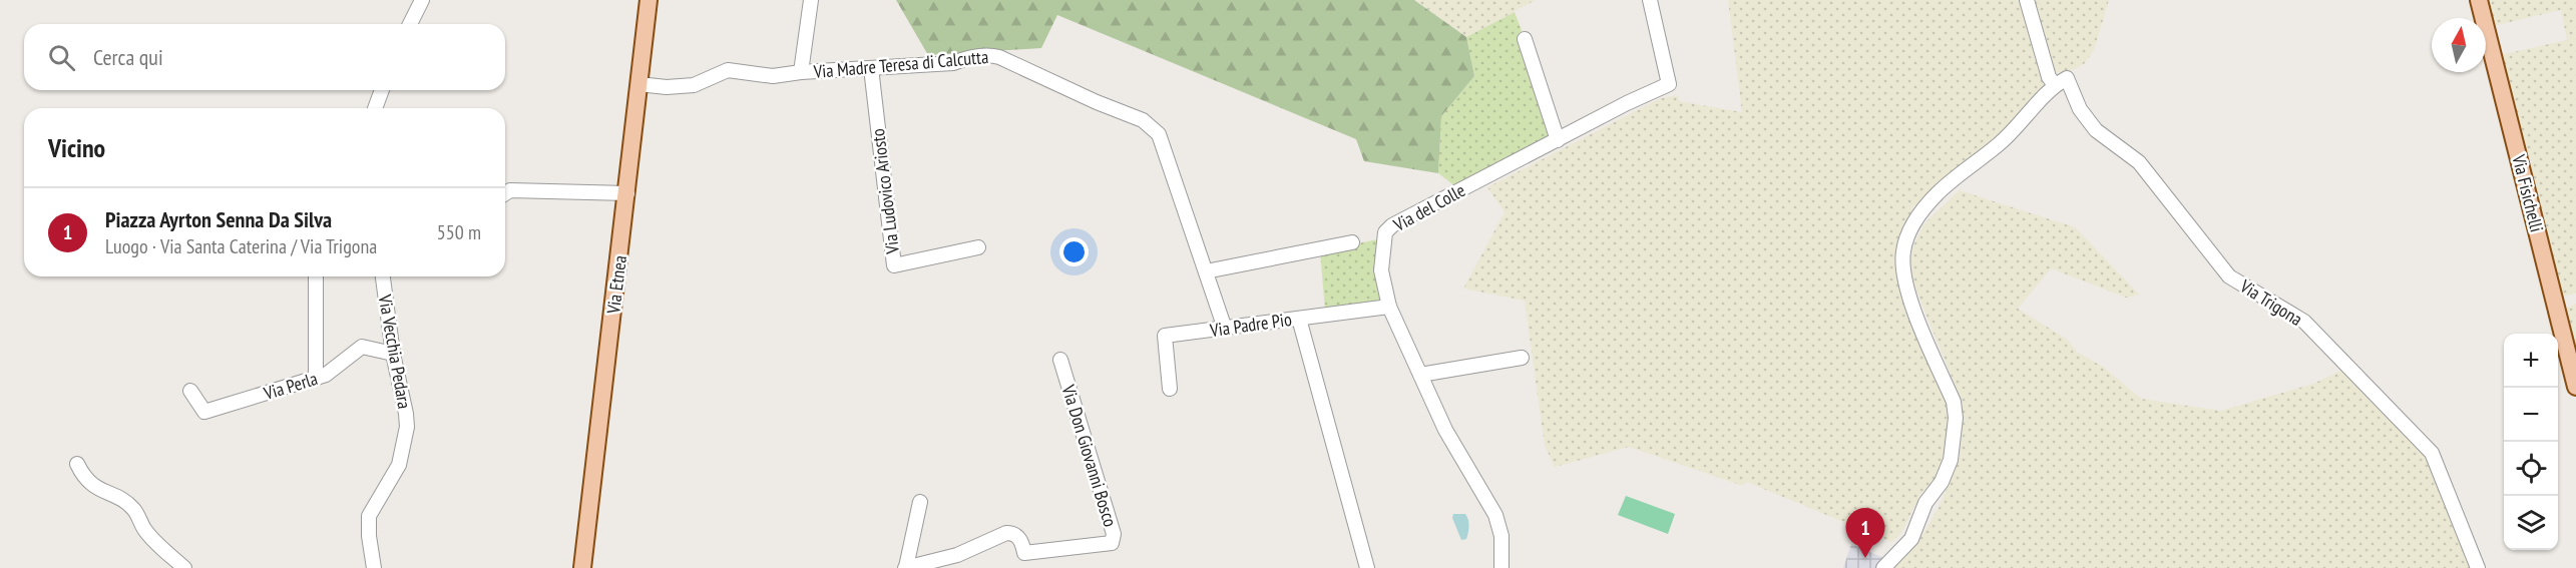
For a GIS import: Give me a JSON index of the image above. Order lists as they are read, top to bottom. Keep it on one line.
{"streets":{"main road":["Via Fisichelli","Via Etnea"],"street":["Via Madre Teresa di Calcutta","Via Ludovico Ariosto","Via del Colle","Via Trigona","Via Padre Pio","Via Vecchia Pedara","Via Perla","Via Don Giovanni Bosco"]},"crossings":[["Via Madre Teresa di Calcutta","Via Ludovico Ariosto"],["Via Madre Teresa di Calcutta","Via Etnea"],["Via Madre Teresa di Calcutta","Via Padre Pio"],["Via del Colle","Via Padre Pio"],["Via Vecchia Pedara","Via Perla"]],"north":"top","page":{"search":"Cerca qui","heading":"Vicino","list":[{"mark":"1","name":"Piazza Ayrton Senna Da Silva","note":"Luogo · Via Santa Caterina / Via Trigona","value":"550 m"}],"map_buttons":["+","−"],"pins":"1"}}
